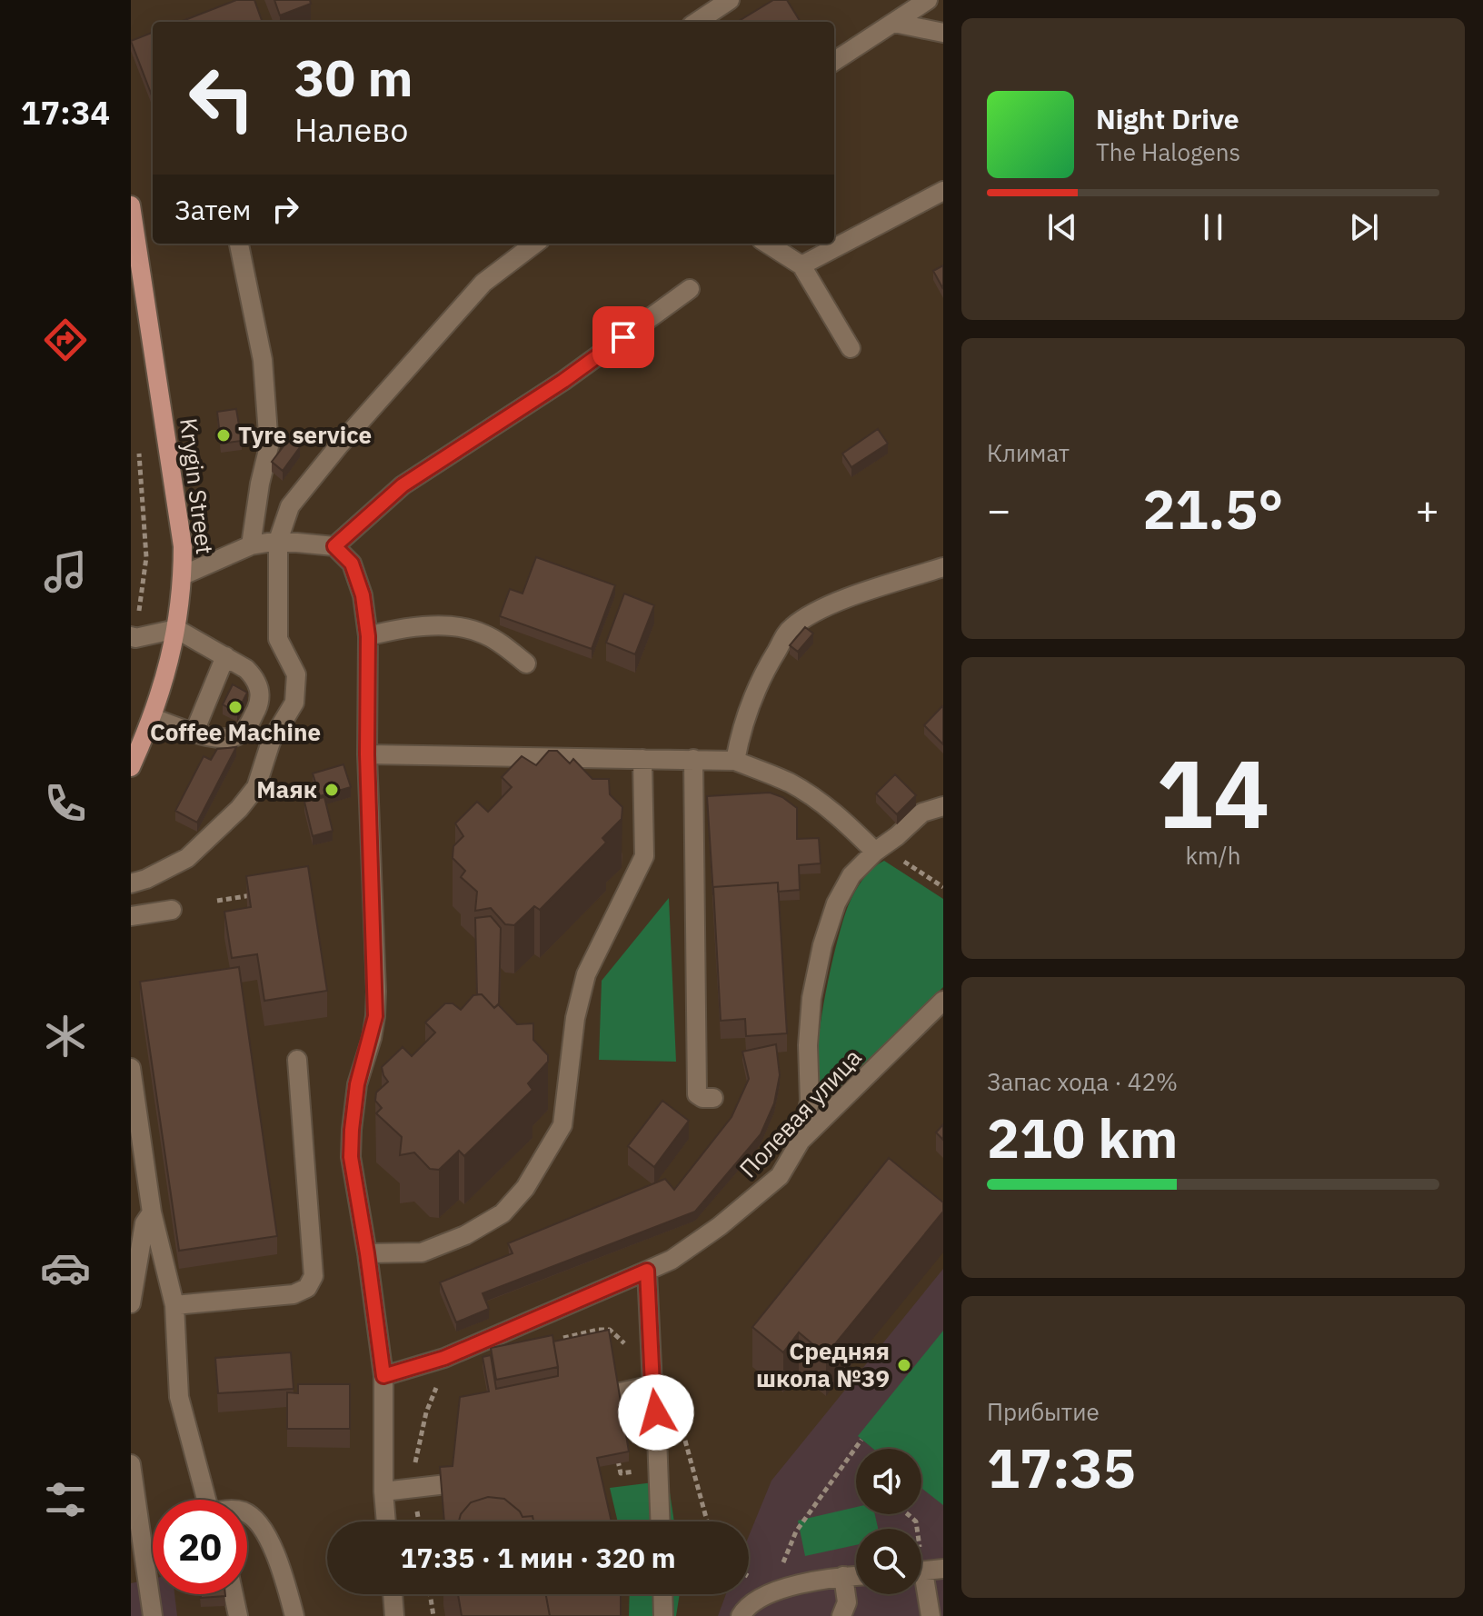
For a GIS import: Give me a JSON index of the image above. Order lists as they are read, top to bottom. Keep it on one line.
{"streets":{"main road":["Krygin Street"],"street":["Полевая улица"]},"places":["Tyre service","Coffee Machine","Маяк","Средняя школа №39"],"page":{"tabs":"17:34","turn":["30 m","Налево"],"song":["Night Drive","The Halogens"],"then":"Затем","tile":["Климат",["14","km/h"],["Запас хода · 42%","210 km"],["Прибытие","17:35"]],"heat":["−","21.5°","+"],"limit":"20","trip":"17:35 · 1 мин · 320 m"}}
